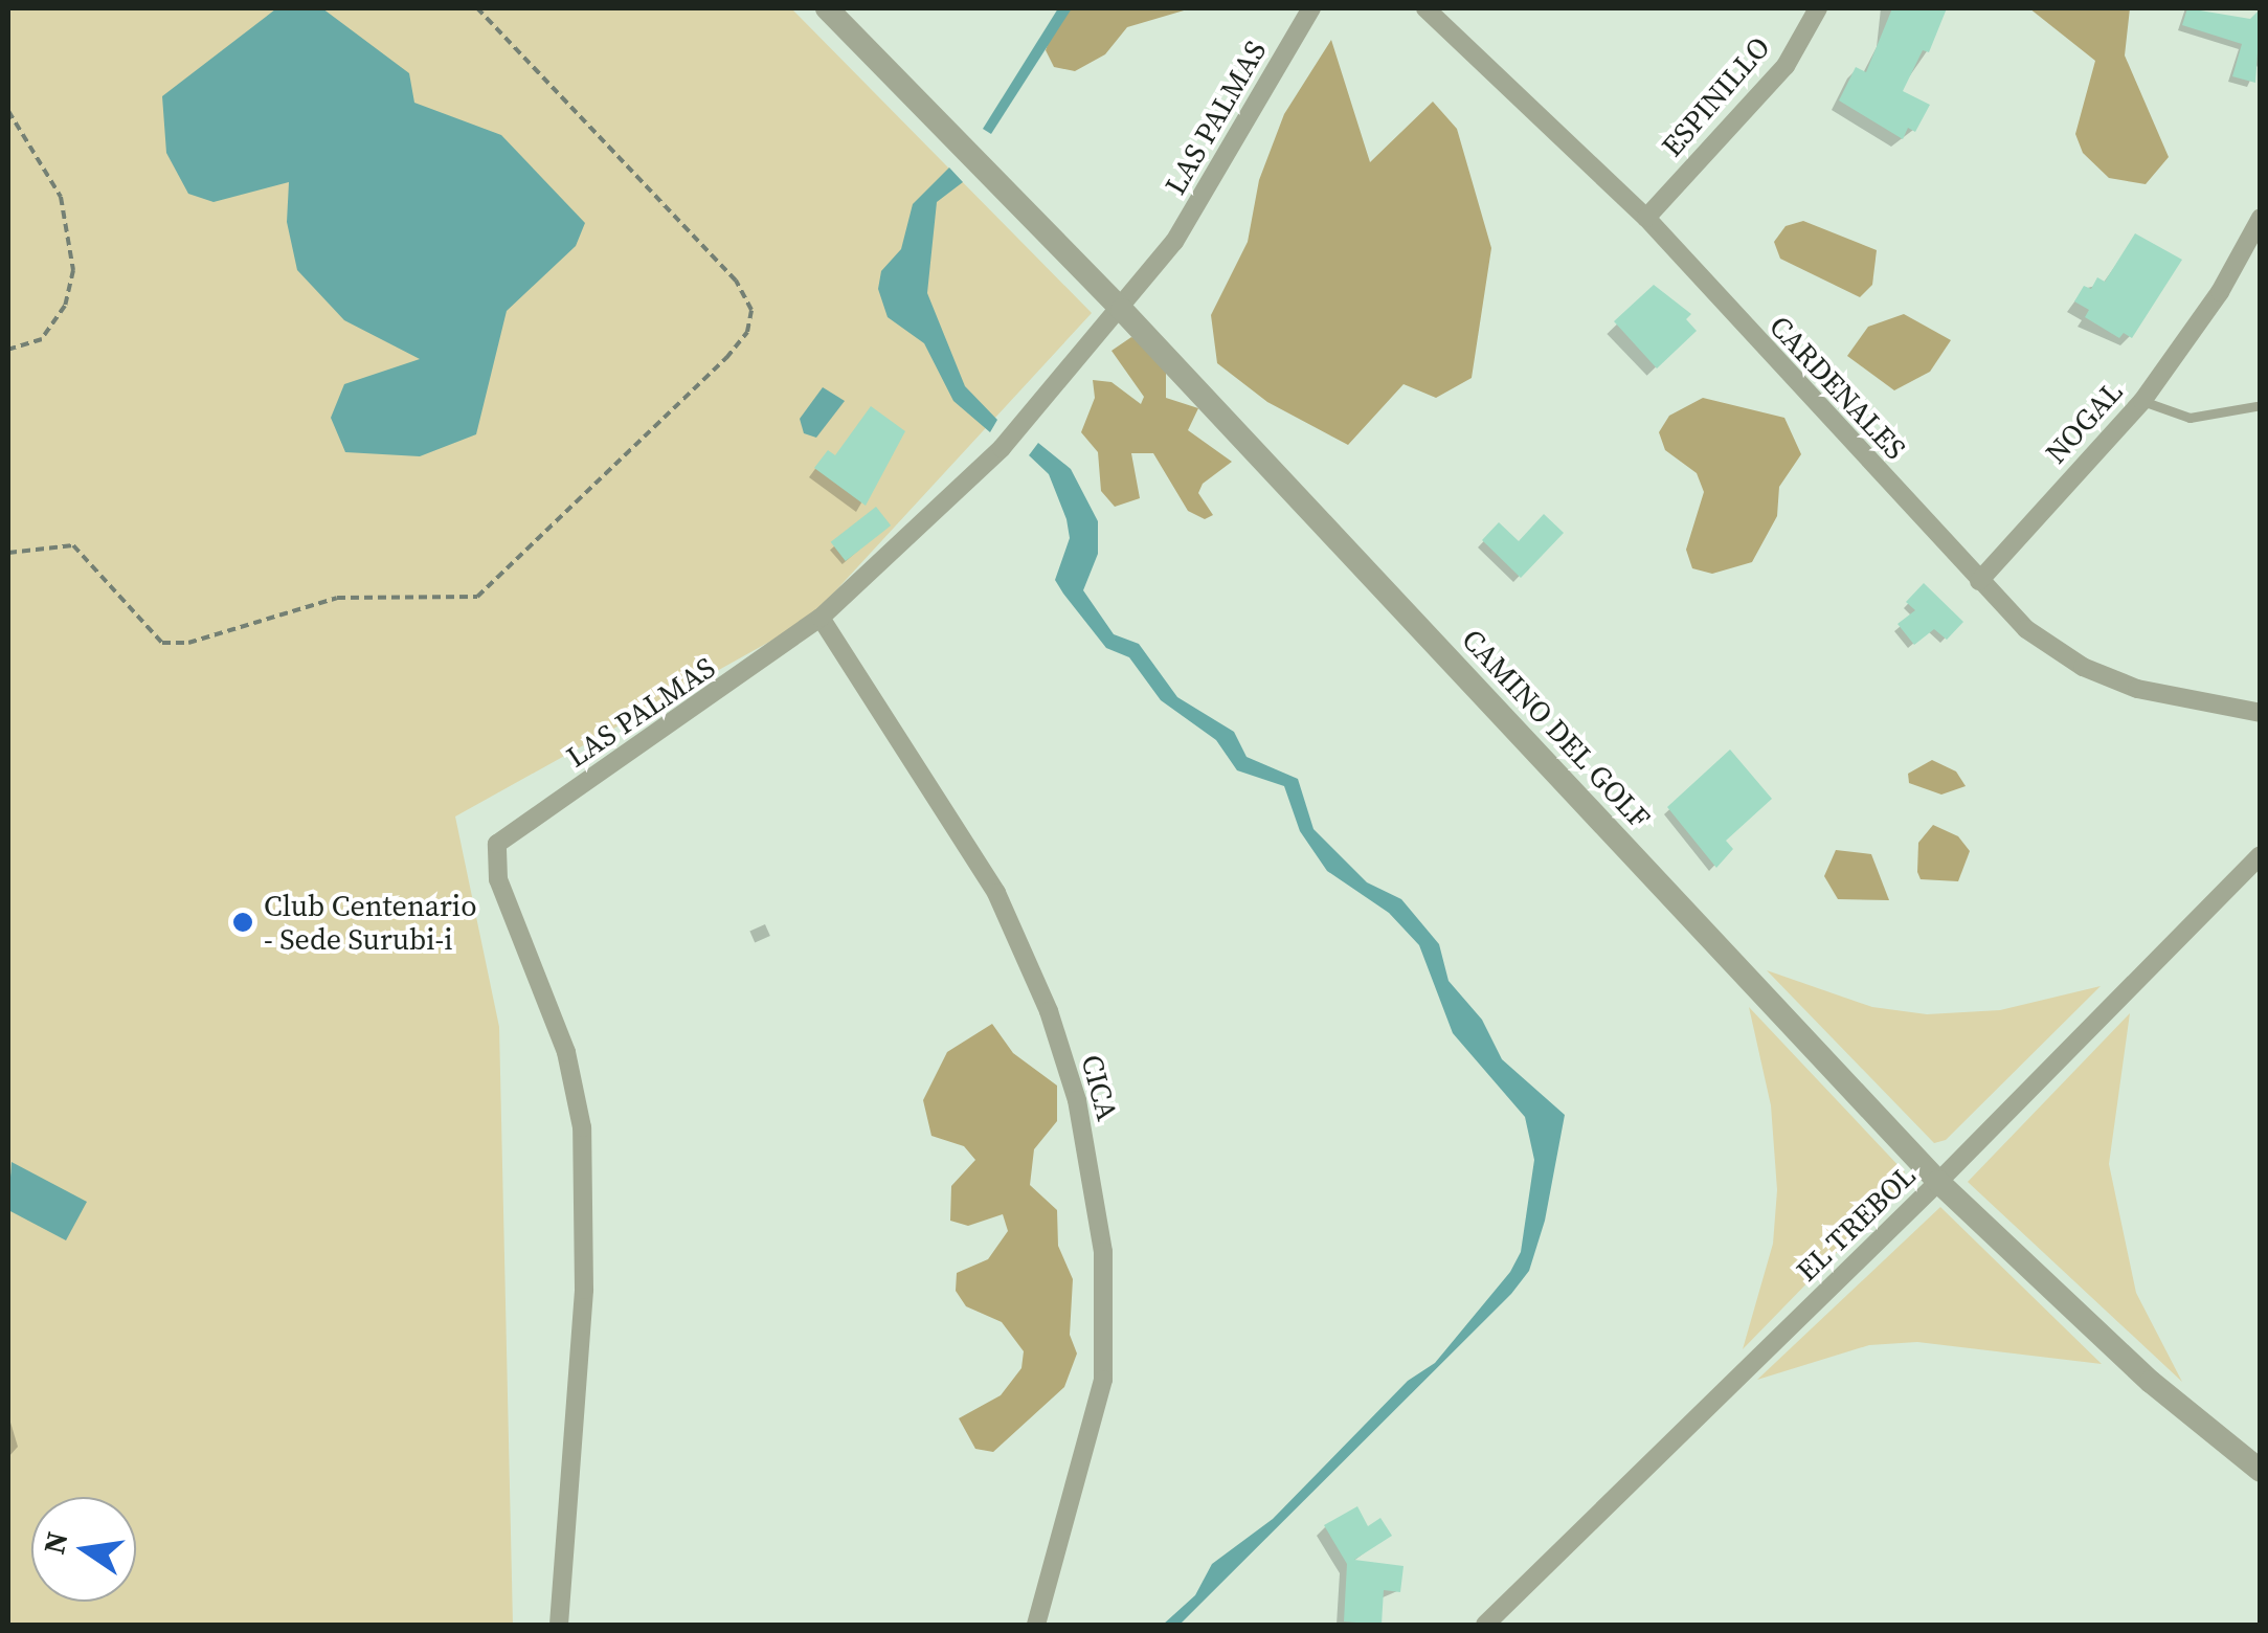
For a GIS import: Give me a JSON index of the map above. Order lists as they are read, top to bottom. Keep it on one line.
{"streets":{"street":["ESPINILLO","LAS PALMAS","CARDENALES","NOGAL","CAMINO DEL GOLF","CICA","EL TREBOL"]},"crossings":[["ESPINILLO","CARDENALES"],["LAS PALMAS","CAMINO DEL GOLF"],["LAS PALMAS","CICA"],["CARDENALES","NOGAL"],["CAMINO DEL GOLF","EL TREBOL"]],"places":["Club Centenario - Sede Surubi-i"],"north":"left"}
